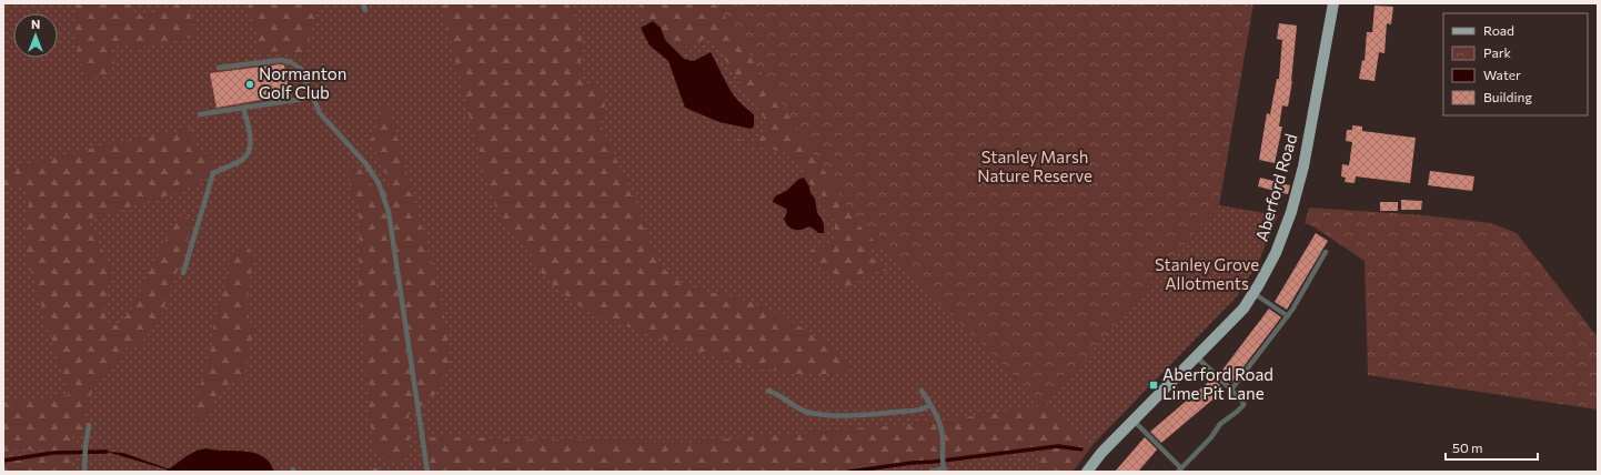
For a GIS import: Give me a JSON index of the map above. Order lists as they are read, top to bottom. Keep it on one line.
{"streets":{"main road":["Aberford Road"]},"parks":["Stanley Marsh Nature Reserve","Stanley Grove Allotments"],"places":{"other":["Normanton Golf Club"],"transit":["Aberford Road Lime Pit Lane"]},"legend":["Road","Park","Water","Building"],"scale_bar":"50 m","north":"top"}
